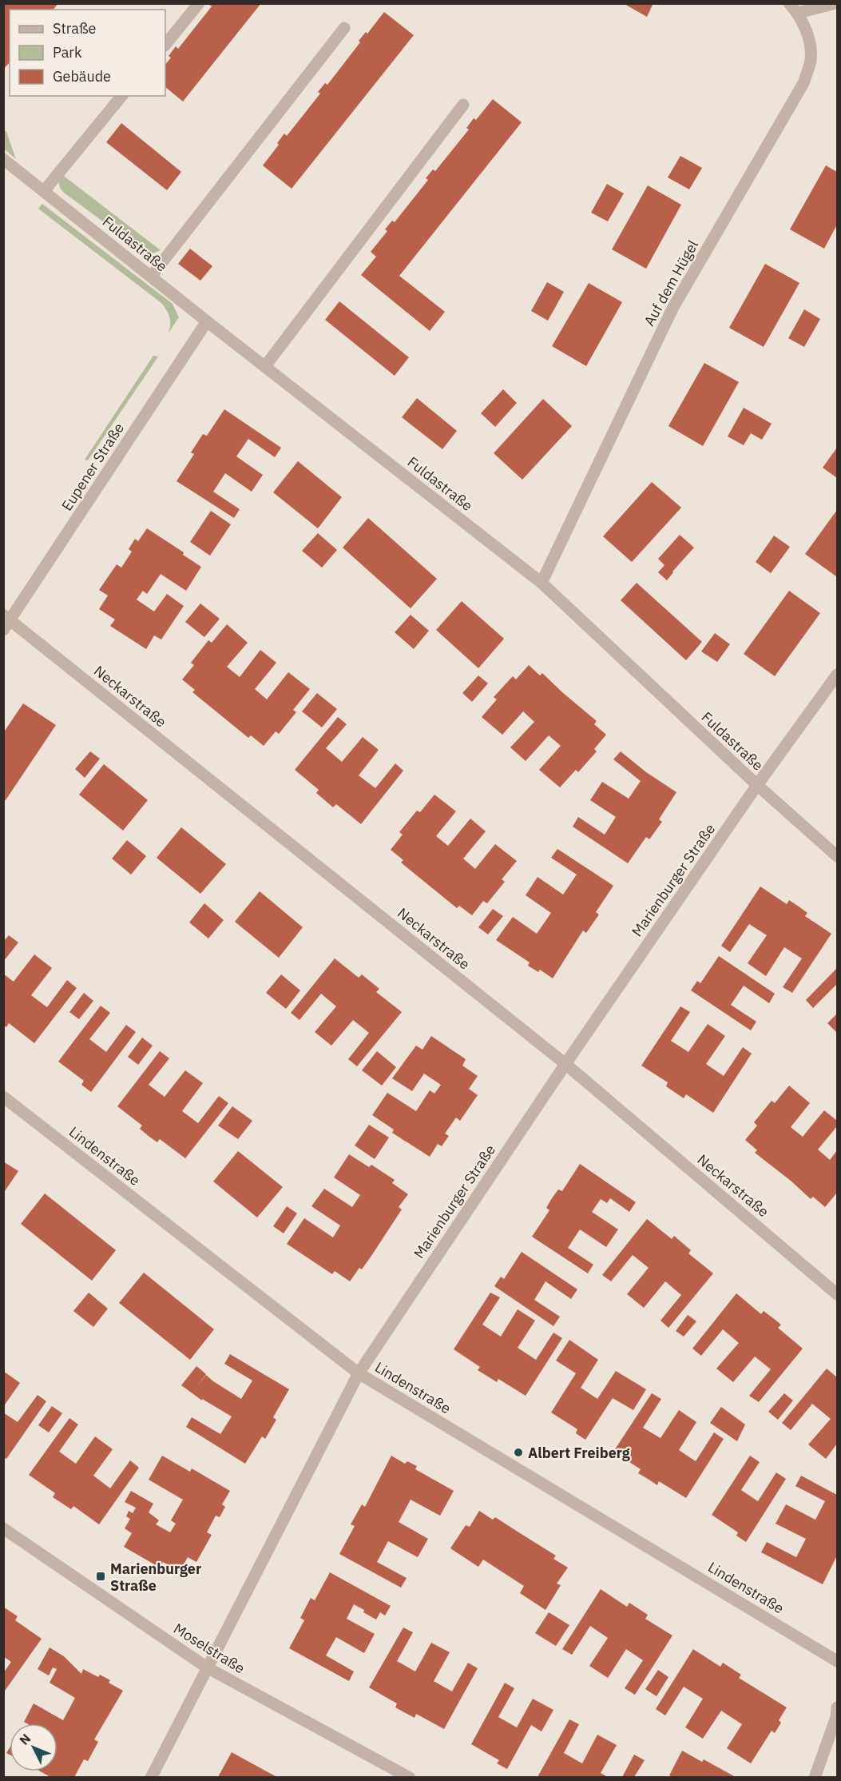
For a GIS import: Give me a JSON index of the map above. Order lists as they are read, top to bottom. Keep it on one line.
{"streets":{"street":["Fuldastraße","Auf dem Hügel","Eupener Straße","Neckarstraße","Marienburger Straße","Lindenstraße","Moselstraße"]},"crossings":[["Fuldastraße","Auf dem Hügel"],["Fuldastraße","Eupener Straße"],["Fuldastraße","Marienburger Straße"],["Eupener Straße","Neckarstraße"],["Neckarstraße","Marienburger Straße"],["Marienburger Straße","Lindenstraße"],["Marienburger Straße","Moselstraße"]],"places":{"other":["Albert Freiberg"],"transit":["Marienburger Straße"]},"legend":["Straße","Park","Gebäude"],"north":"top left"}
